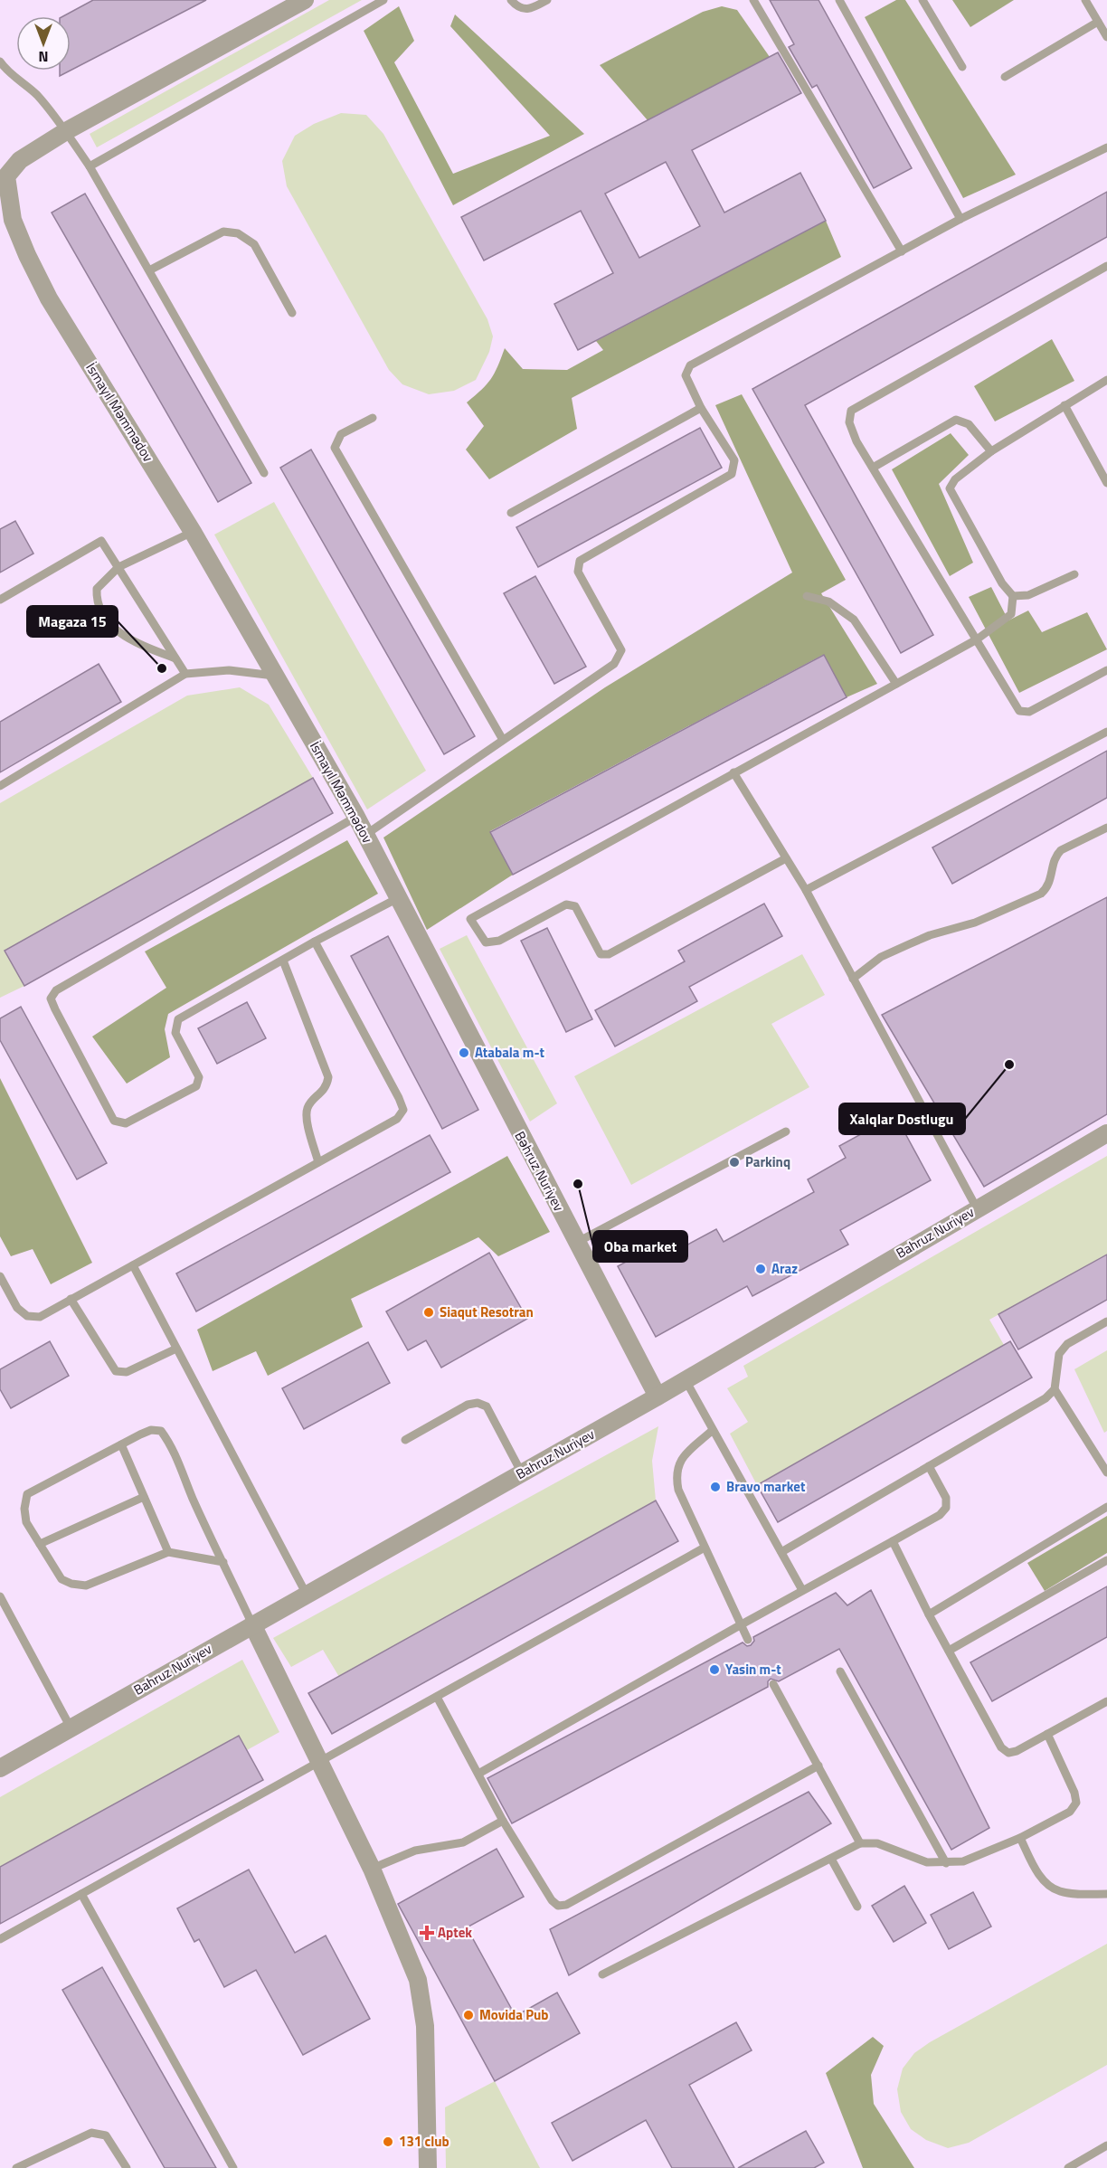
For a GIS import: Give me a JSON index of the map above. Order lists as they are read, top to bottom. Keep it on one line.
{"streets":{"street":["İsmayıl Məmmədov","Bəhruz Nuriyev","Bahruz Nuriyev"]},"crossings":[["İsmayıl Məmmədov","Bəhruz Nuriyev"],["Bəhruz Nuriyev","Bahruz Nuriyev"]],"places":{"other":["Magaza 15","Atabala m-t","Xalqlar Dostlugu","Parkinq","Oba market","Araz","Siaqut Resotran","Bravo market","Yasin m-t","Movida Pub","131 club"],"health":["Aptek"]},"north":"bottom"}
